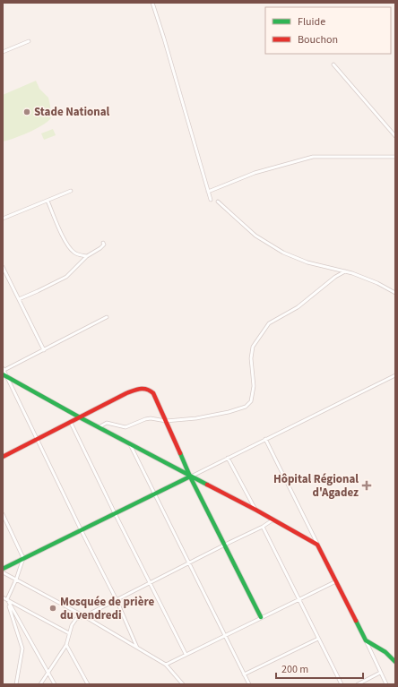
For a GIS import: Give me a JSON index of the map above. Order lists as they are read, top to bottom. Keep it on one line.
{"places":{"other":["Stade National","Mosquée de prière du vendredi"],"health":["Hôpital Régional d'Agadez"]},"legend":["Fluide","Bouchon"],"scale_bar":"200 m"}
